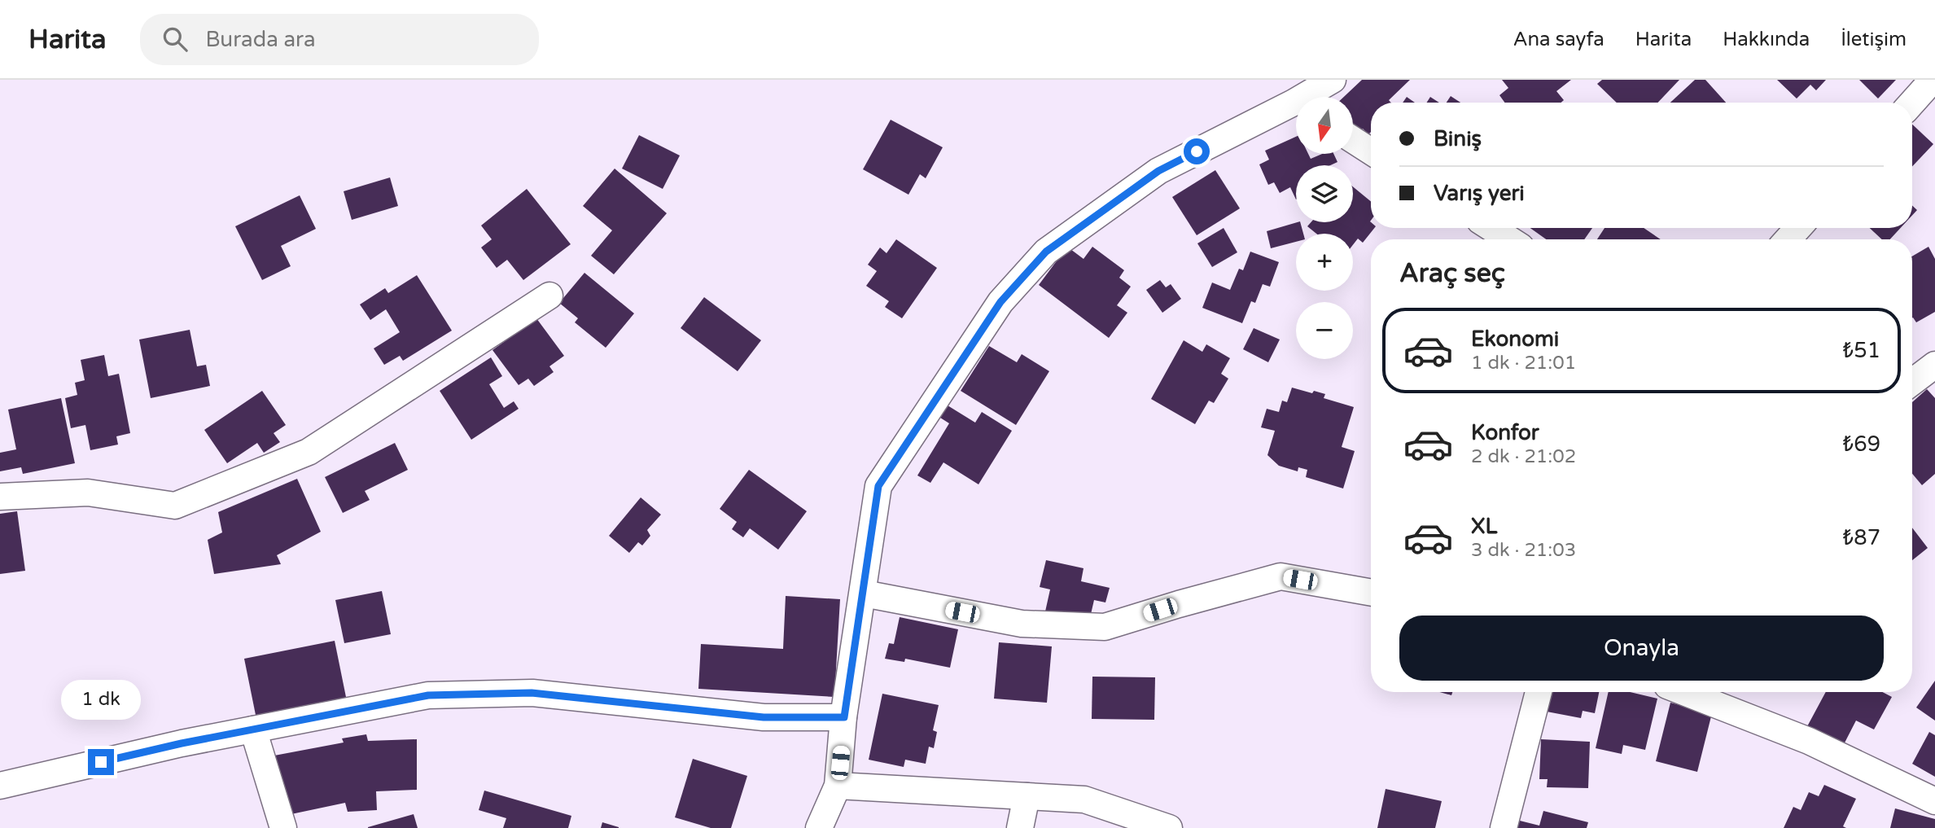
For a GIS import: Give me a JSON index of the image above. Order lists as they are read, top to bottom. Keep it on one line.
{"north":"bottom","page":{"header":"Harita","search":"Burada ara","nav":["Ana sayfa","Harita","Hakkında","İletişim"],"map_buttons":["+","−"],"banner":["Biniş","Varış yeri"],"heading":"Araç seç","list":[{"name":"Ekonomi","note":"1 dk · 21:01","value":"₺51"},{"name":"Konfor","note":"2 dk · 21:02","value":"₺69"},{"name":"XL","note":"3 dk · 21:03","value":"₺87"}],"buttons":"Onayla","bubble":"1 dk"}}
